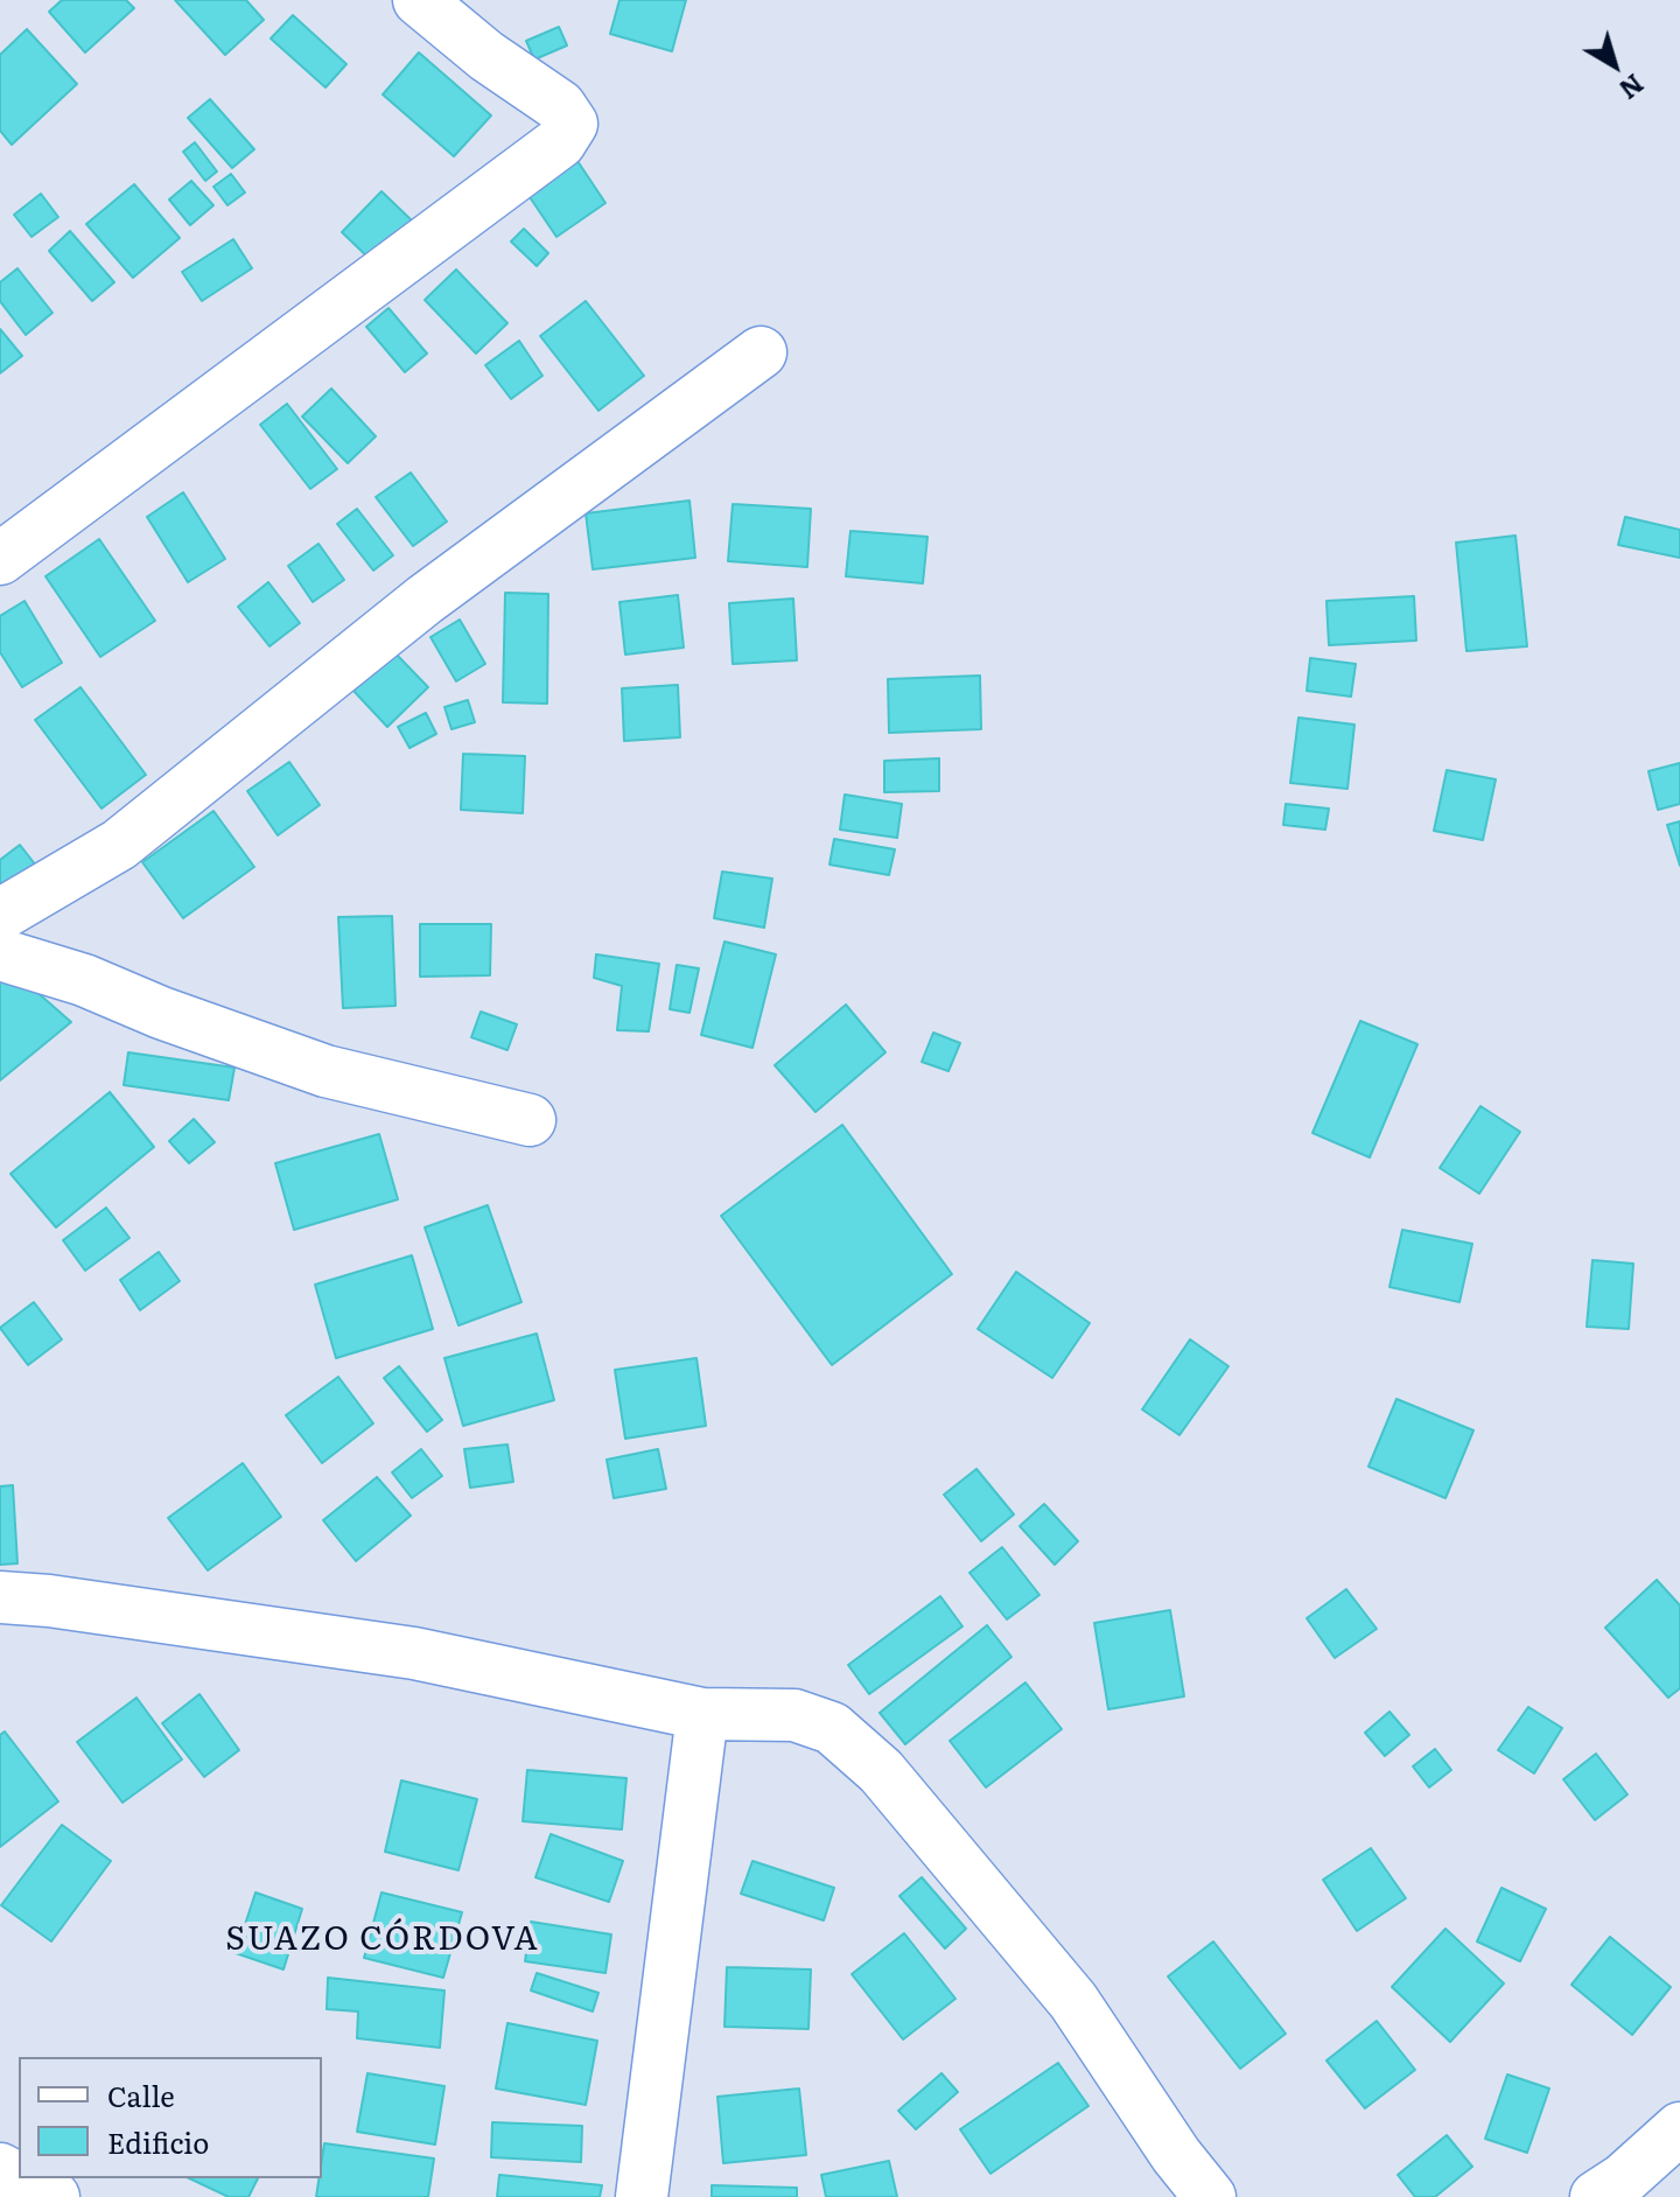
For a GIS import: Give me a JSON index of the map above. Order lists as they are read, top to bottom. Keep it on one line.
{"districts":["SUAZO CÓRDOVA"],"legend":["Calle","Edificio"],"north":"bottom right"}
